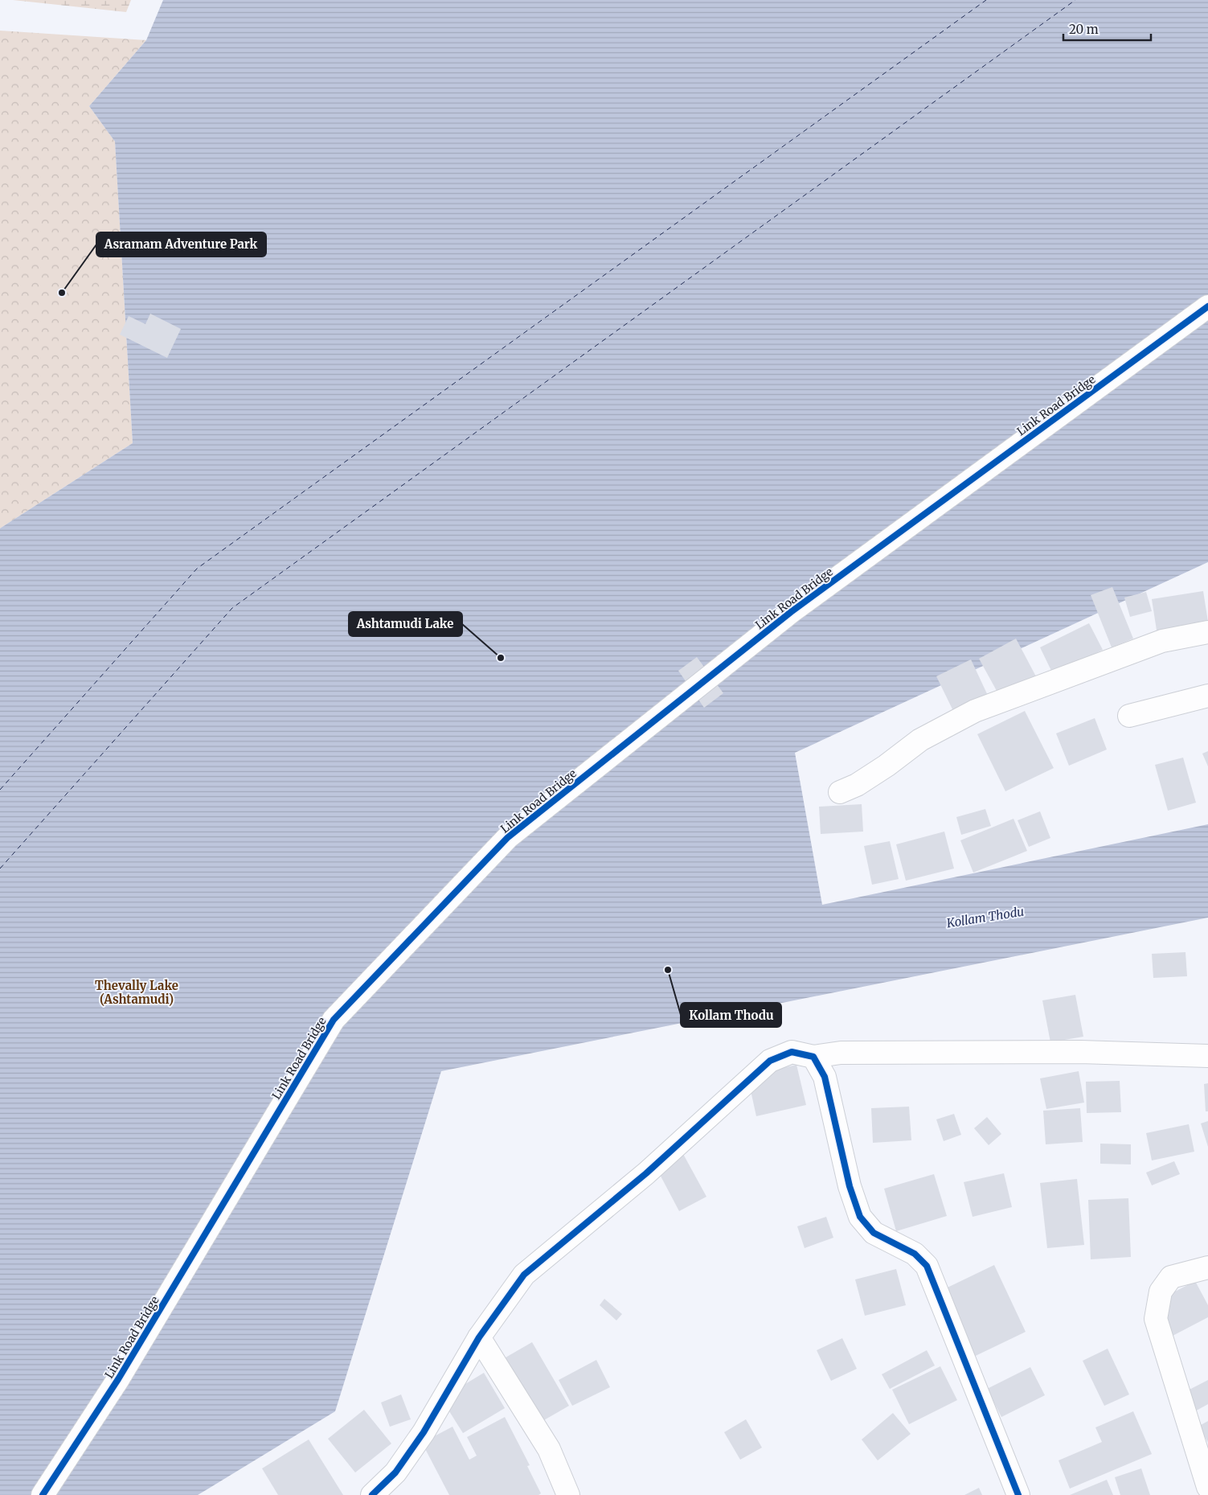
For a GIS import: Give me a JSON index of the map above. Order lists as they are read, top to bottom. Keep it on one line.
{"streets":{"street":["Link Road Bridge"]},"districts":["Thevally Lake (Ashtamudi)"],"water":["Kollam Thodu"],"places":["Asramam Adventure Park","Ashtamudi Lake","Kollam Thodu"],"scale_bar":"20 m"}
